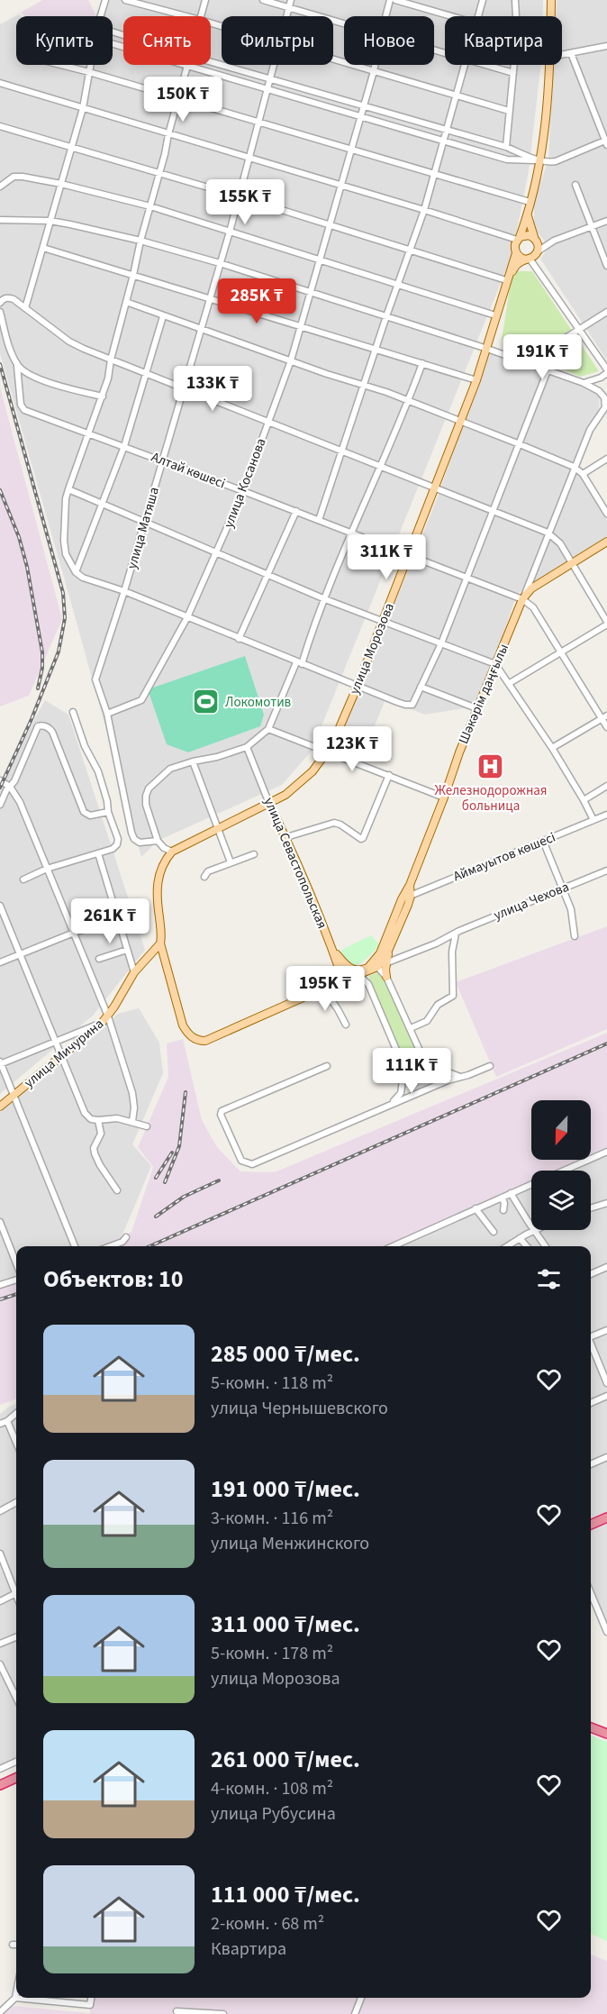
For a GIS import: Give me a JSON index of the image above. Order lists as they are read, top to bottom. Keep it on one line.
{"streets":{"main road":["улица Морозова","Шәкәрім даңғылы","улица Севастопольская","улица Чехова","улица Мичурина"],"street":["Алтай көшесі","улица Косанова","улица Матяша","Аймауытов көшесі"]},"crossings":[["Алтай көшесі","улица Косанова"],["Алтай көшесі","улица Матяша"],["Алтай көшесі","улица Морозова"],["Алтай көшесі","Шәкәрім даңғылы"],["улица Косанова","улица Матяша"],["улица Морозова","улица Севастопольская"],["Шәкәрім даңғылы","Аймауытов көшесі"],["Шәкәрім даңғылы","улица Чехова"],["улица Севастопольская","улица Чехова"],["улица Чехова","улица Мичурина"]],"places":{"sports":["Локомотив"],"hospital":["Железнодорожная больница"]},"north":"bottom","page":{"chip":["Купить","Снять","Фильтры","Новое","Квартира"],"price":["150K ₸","155K ₸","285K ₸","191K ₸","133K ₸","311K ₸","123K ₸","261K ₸","195K ₸","111K ₸"],"heading":"Объектов: 10","list":[{"name":"285 000 ₸/мес.","note":"5-комн. · 118 m² · улица Чернышевского"},{"name":"191 000 ₸/мес.","note":"3-комн. · 116 m² · улица Менжинского"},{"name":"311 000 ₸/мес.","note":"5-комн. · 178 m² · улица Морозова"},{"name":"261 000 ₸/мес.","note":"4-комн. · 108 m² · улица Рубусина"},{"name":"111 000 ₸/мес.","note":"2-комн. · 68 m² · Квартира"}]}}
